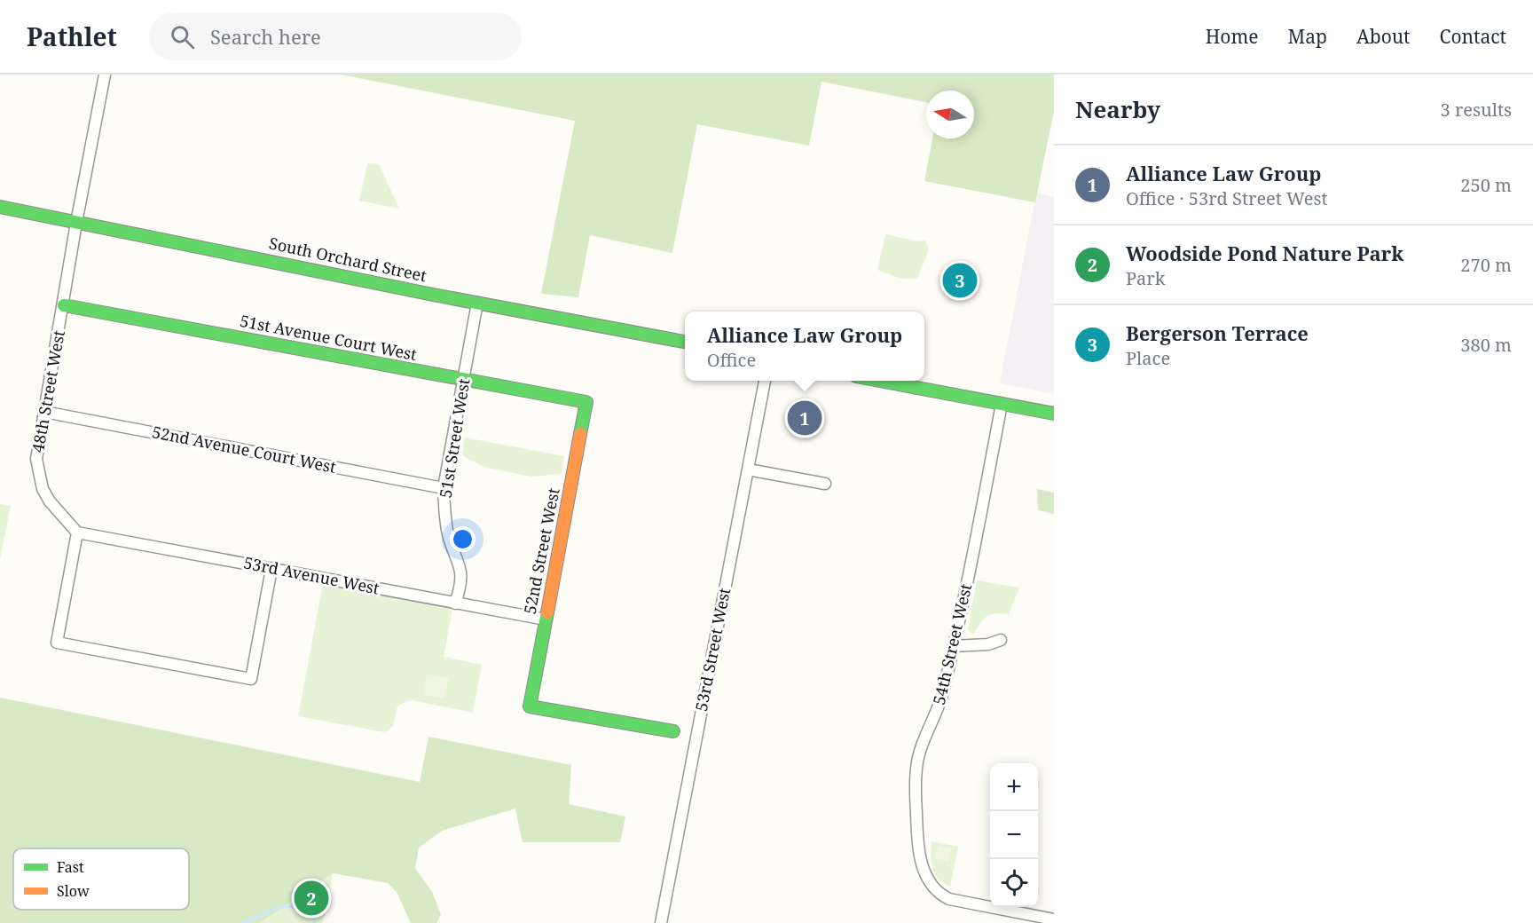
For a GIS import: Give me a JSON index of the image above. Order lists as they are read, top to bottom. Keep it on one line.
{"streets":{"street":["South Orchard Street","51st Avenue Court West","48th Street West","51st Street West","52nd Avenue Court West","52nd Street West","53rd Avenue West","54th Street West","53rd Street West"]},"crossings":[["South Orchard Street","48th Street West"],["South Orchard Street","51st Street West"],["51st Avenue Court West","48th Street West"],["51st Avenue Court West","51st Street West"],["51st Avenue Court West","52nd Street West"],["48th Street West","52nd Avenue Court West"],["48th Street West","53rd Avenue West"],["51st Street West","52nd Avenue Court West"],["51st Street West","53rd Avenue West"],["52nd Street West","53rd Avenue West"]],"legend":["Fast","Slow"],"north":"left","page":{"header":"Pathlet","search":"Search here","nav":["Home","Map","About","Contact"],"heading":["Nearby","3 results"],"list":[{"mark":"1","name":"Alliance Law Group","note":"Office · 53rd Street West","value":"250 m"},{"mark":"2","name":"Woodside Pond Nature Park","note":"Park","value":"270 m"},{"mark":"3","name":"Bergerson Terrace","note":"Place","value":"380 m"}],"pins":["3","1","2"],"popup":["Alliance Law Group","Office"],"map_buttons":["+","−"]}}
